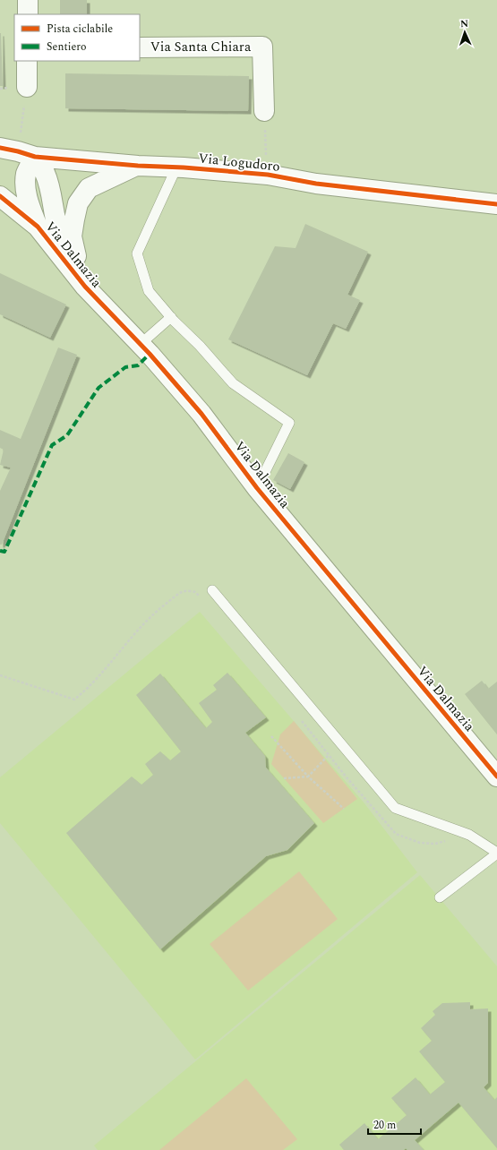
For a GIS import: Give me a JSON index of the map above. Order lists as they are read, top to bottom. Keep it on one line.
{"streets":{"street":["Via Santa Chiara","Via Logudoro","Via Dalmazia"]},"crossings":[["Via Logudoro","Via Dalmazia"]],"legend":["Pista ciclabile","Sentiero"],"scale_bar":"20 m","north":"top"}
